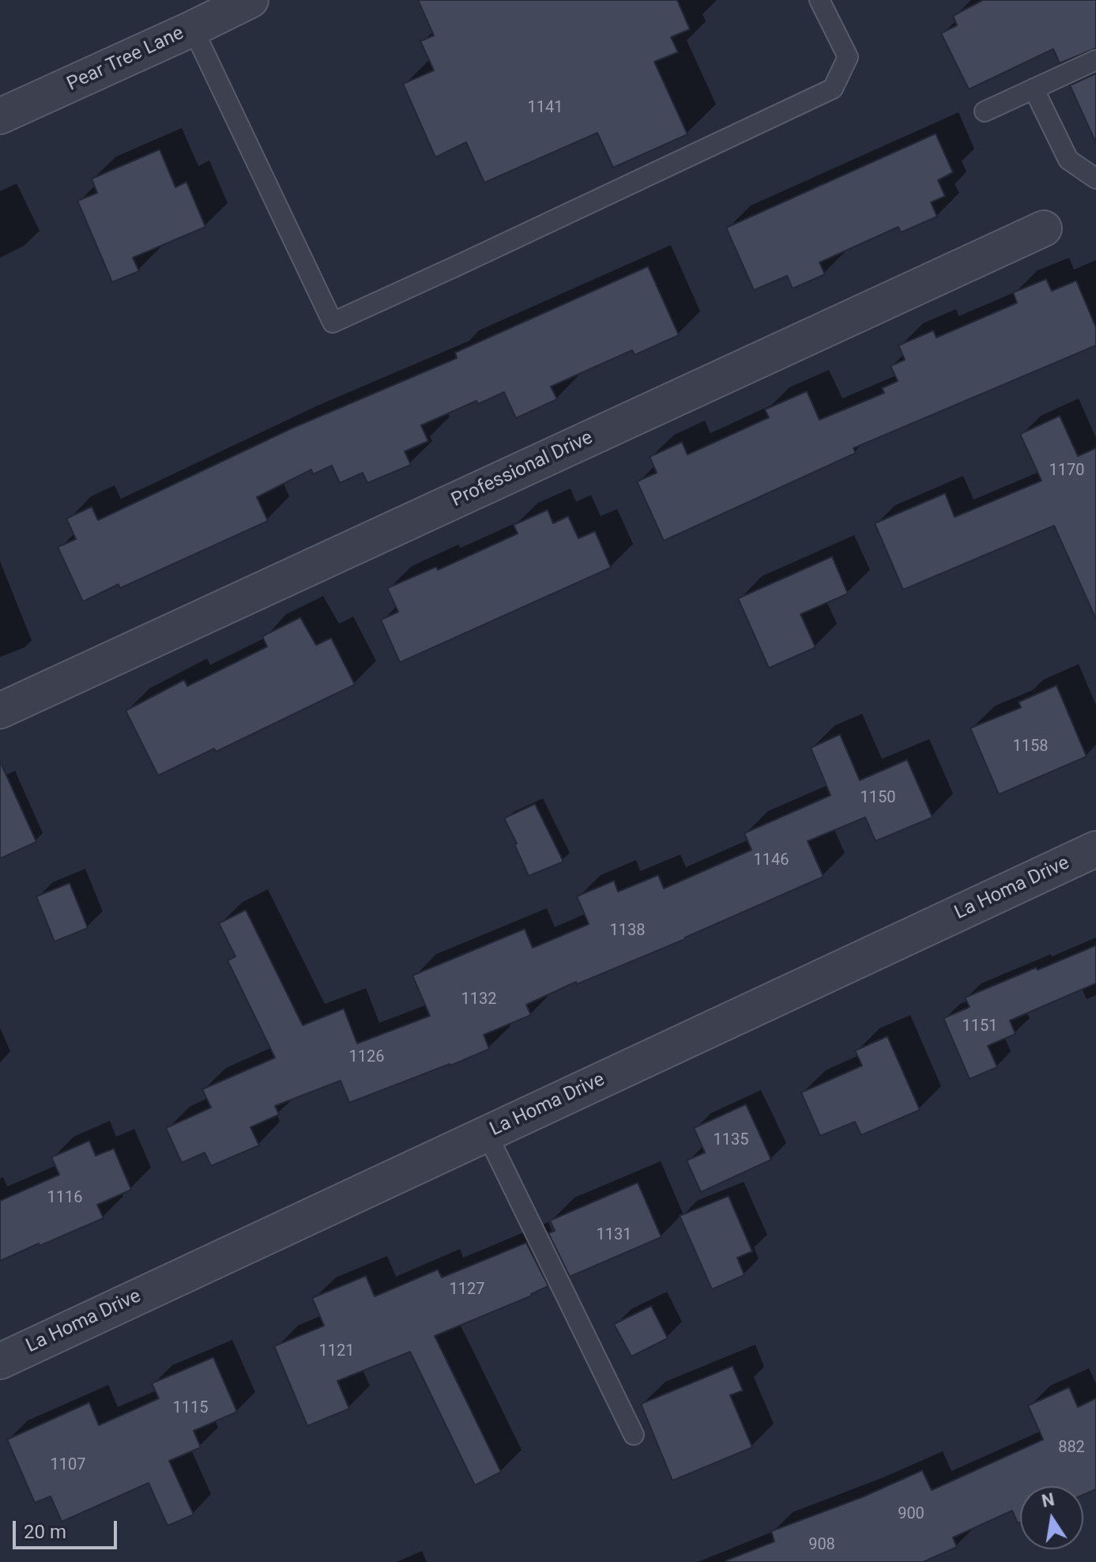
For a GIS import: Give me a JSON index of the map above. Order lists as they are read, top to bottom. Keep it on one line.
{"streets":{"street":["Pear Tree Lane","Professional Drive","La Homa Drive"]},"house_numbers":["1141","1170","1158","1150","1146","1138","1132","1151","1126","1135","1116","1131","1127","1121","1115","882","1107","900","908"],"scale_bar":"20 m","north":"top"}
